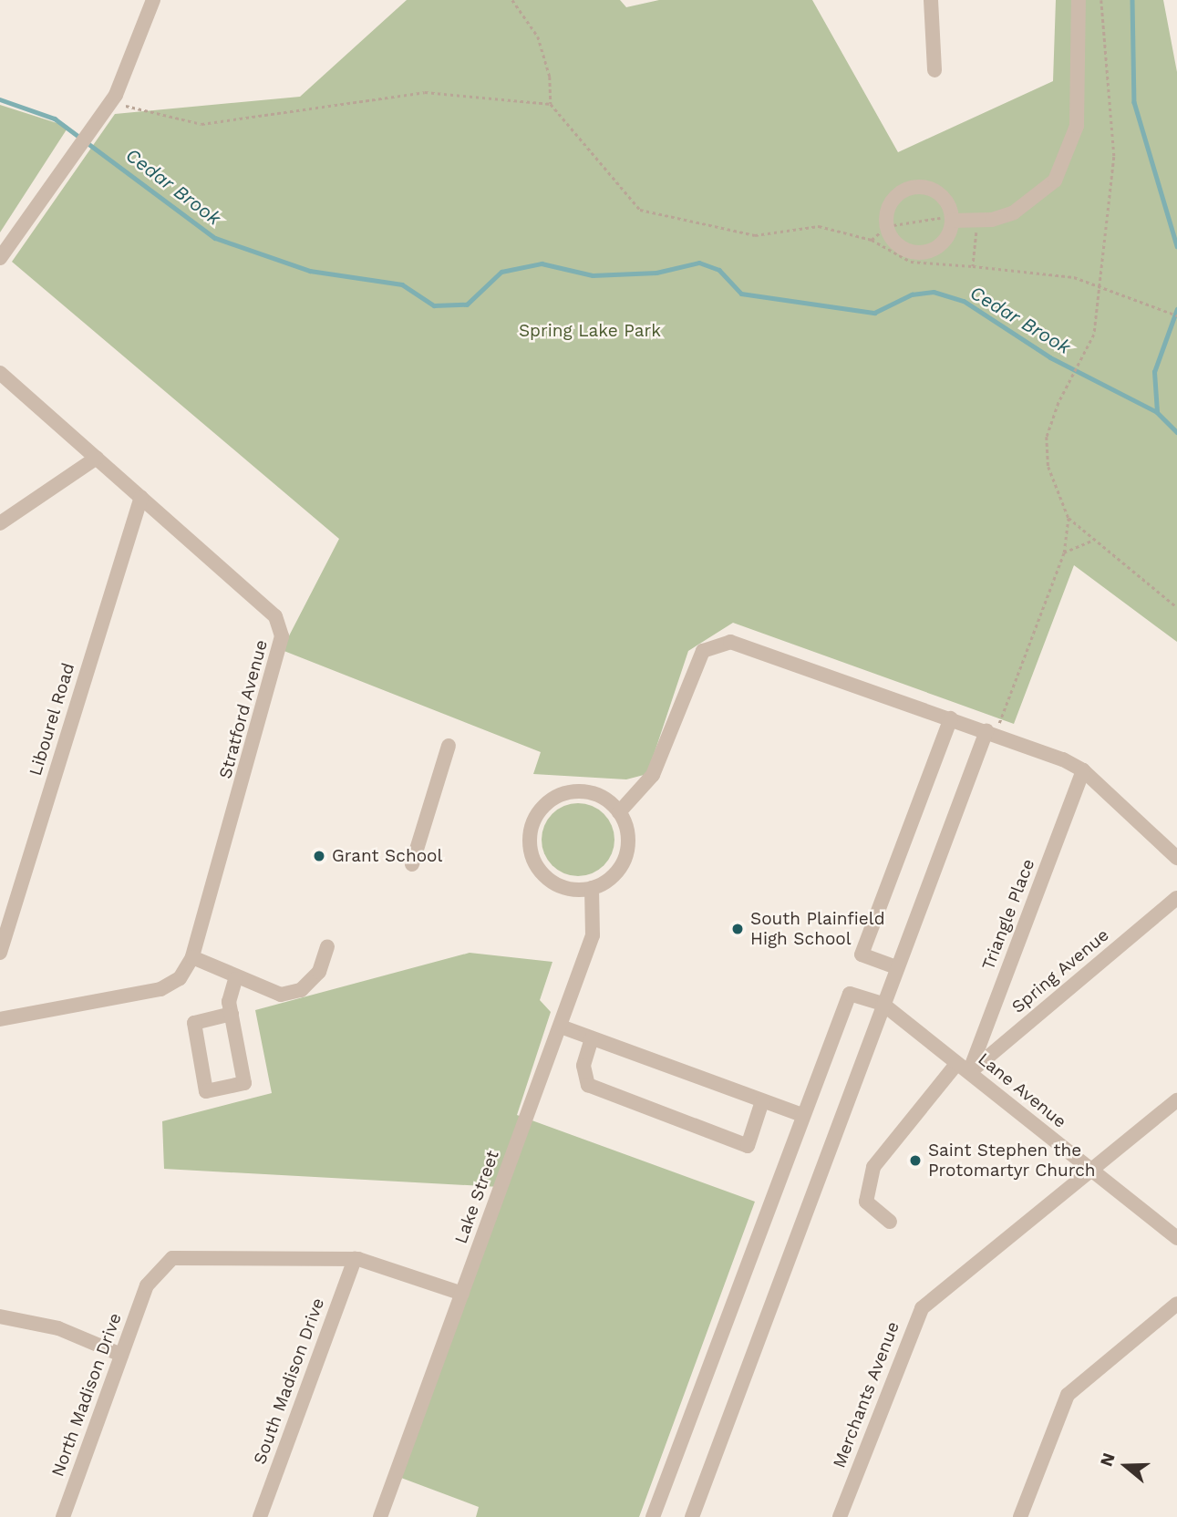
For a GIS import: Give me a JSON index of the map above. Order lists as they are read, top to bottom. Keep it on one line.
{"streets":{"street":["Stratford Avenue","Libourel Road","Triangle Place","Spring Avenue","Lane Avenue","Lake Street","South Madison Drive","North Madison Drive","Merchants Avenue"]},"crossings":[["Stratford Avenue","Libourel Road"],["Triangle Place","Spring Avenue"],["Triangle Place","Lane Avenue"],["Spring Avenue","Lane Avenue"],["Lane Avenue","Merchants Avenue"],["South Madison Drive","North Madison Drive"]],"water":["Cedar Brook"],"parks":["Spring Lake Park"],"places":["Grant School","South Plainfield High School","Saint Stephen the Protomartyr Church"],"north":"left"}
